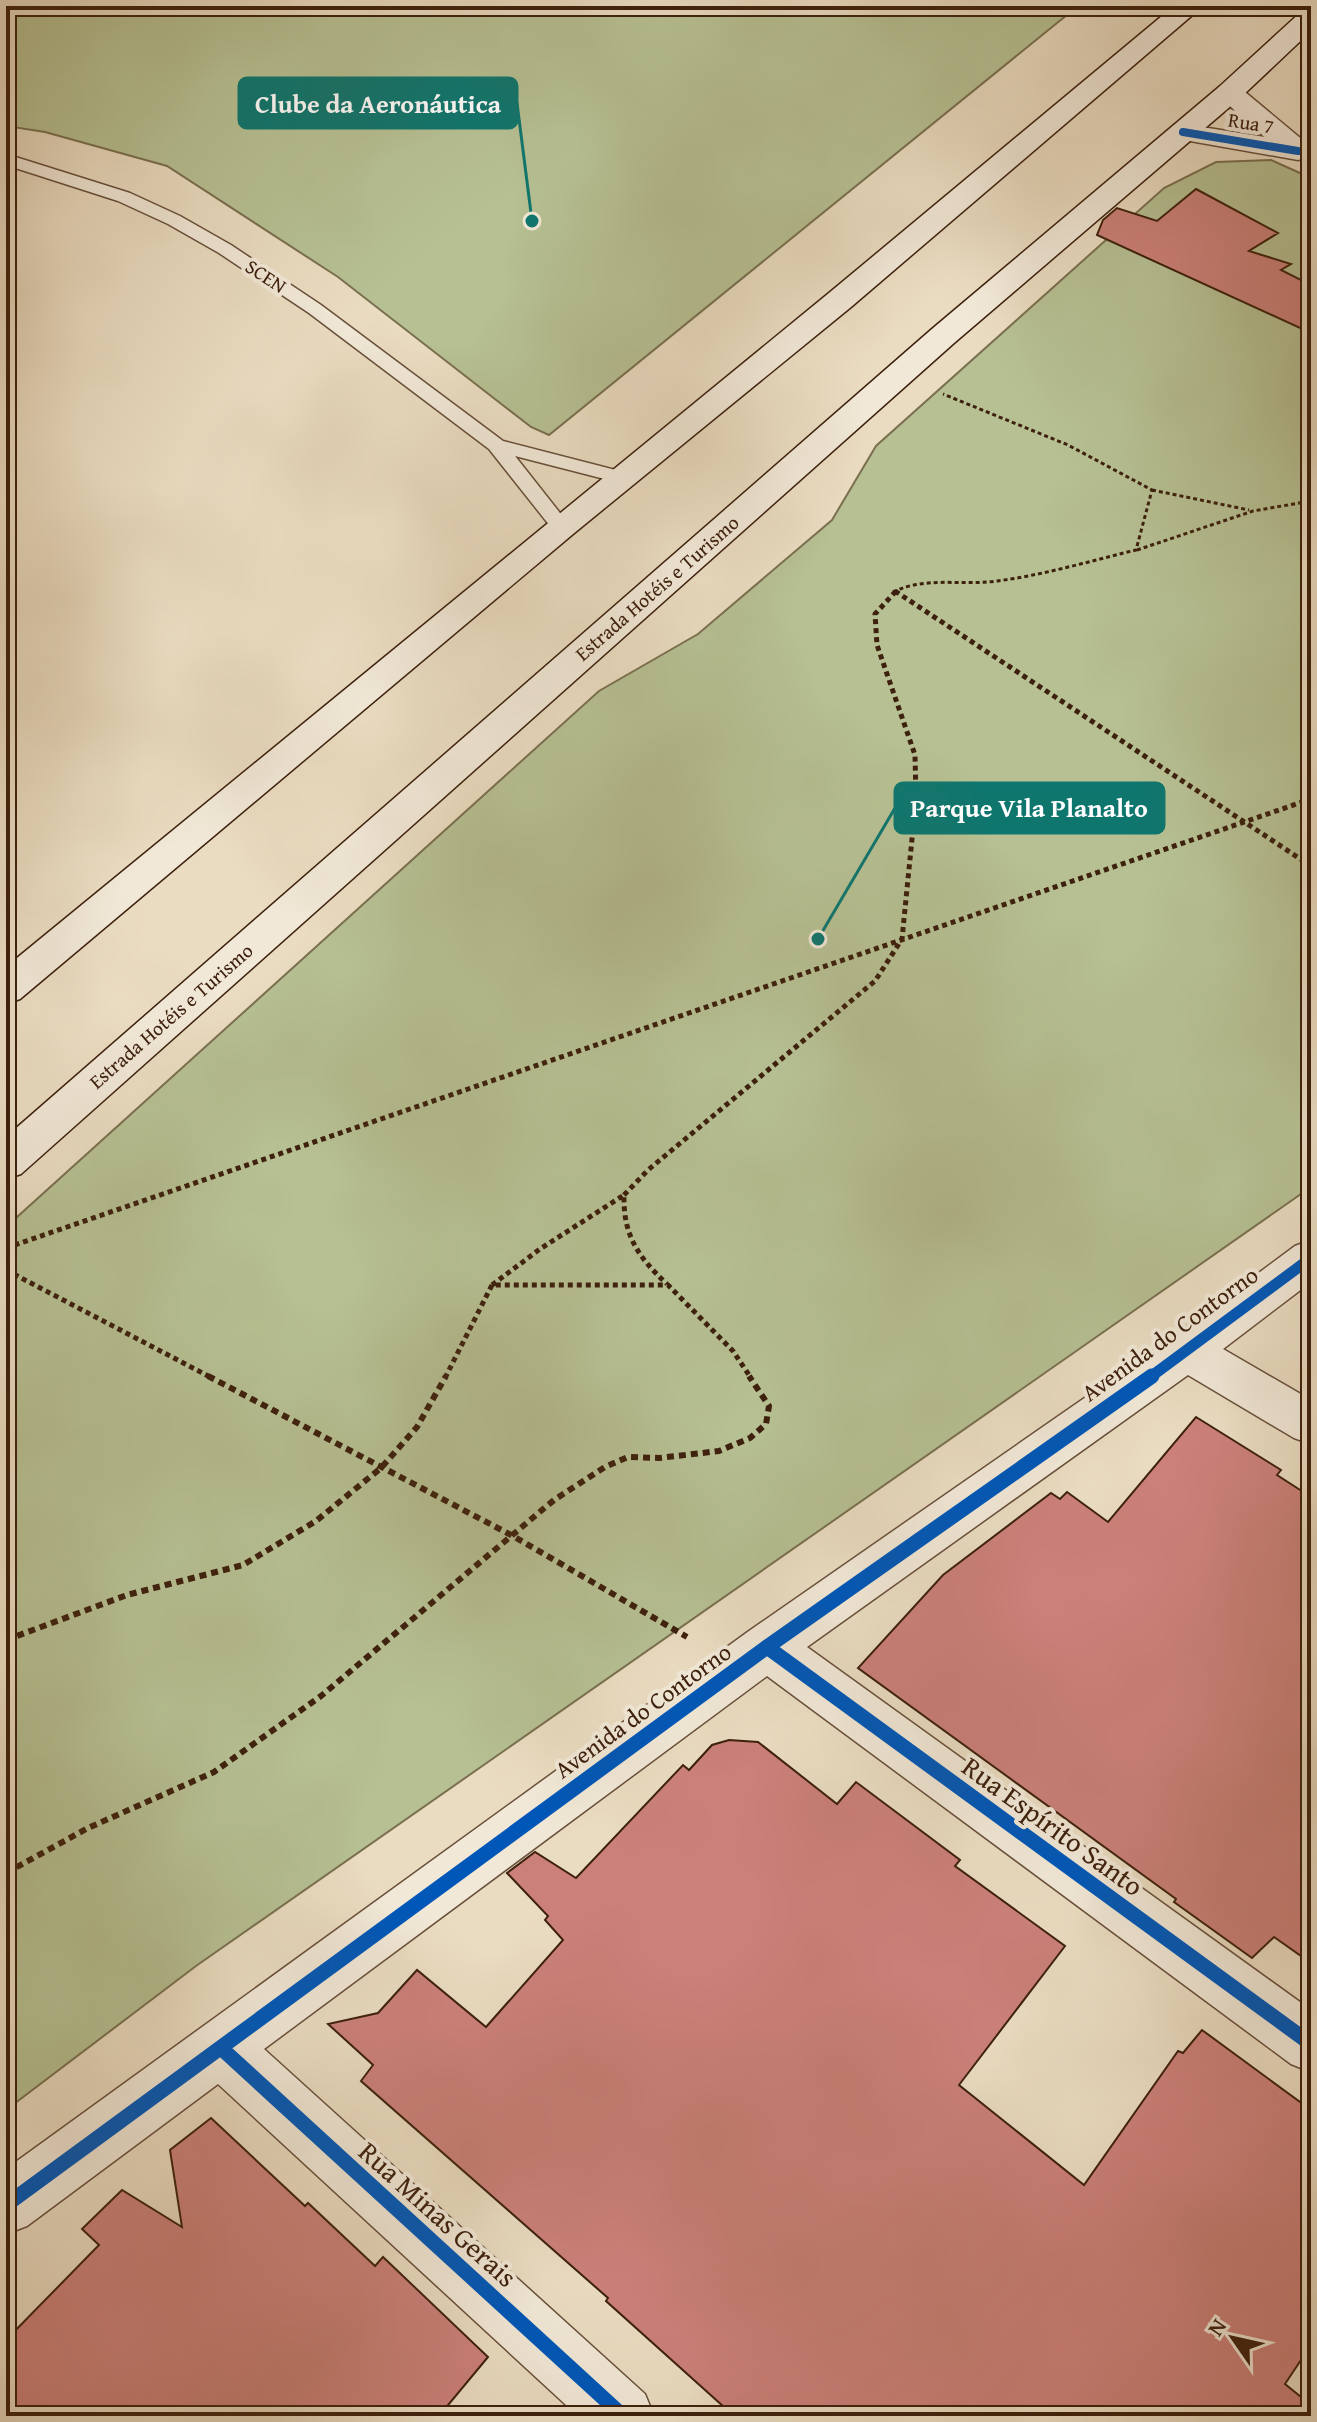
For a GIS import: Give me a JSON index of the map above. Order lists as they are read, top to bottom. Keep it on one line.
{"streets":{"main road":["Rua 7","Estrada Hotéis e Turismo","Avenida do Contorno","Rua Espírito Santo","Rua Minas Gerais"],"lane":["SCEN"]},"crossings":[["Rua 7","Estrada Hotéis e Turismo"],["Avenida do Contorno","Rua Espírito Santo"],["Avenida do Contorno","Rua Minas Gerais"]],"places":["Clube da Aeronáutica","Parque Vila Planalto"],"north":"top left"}
